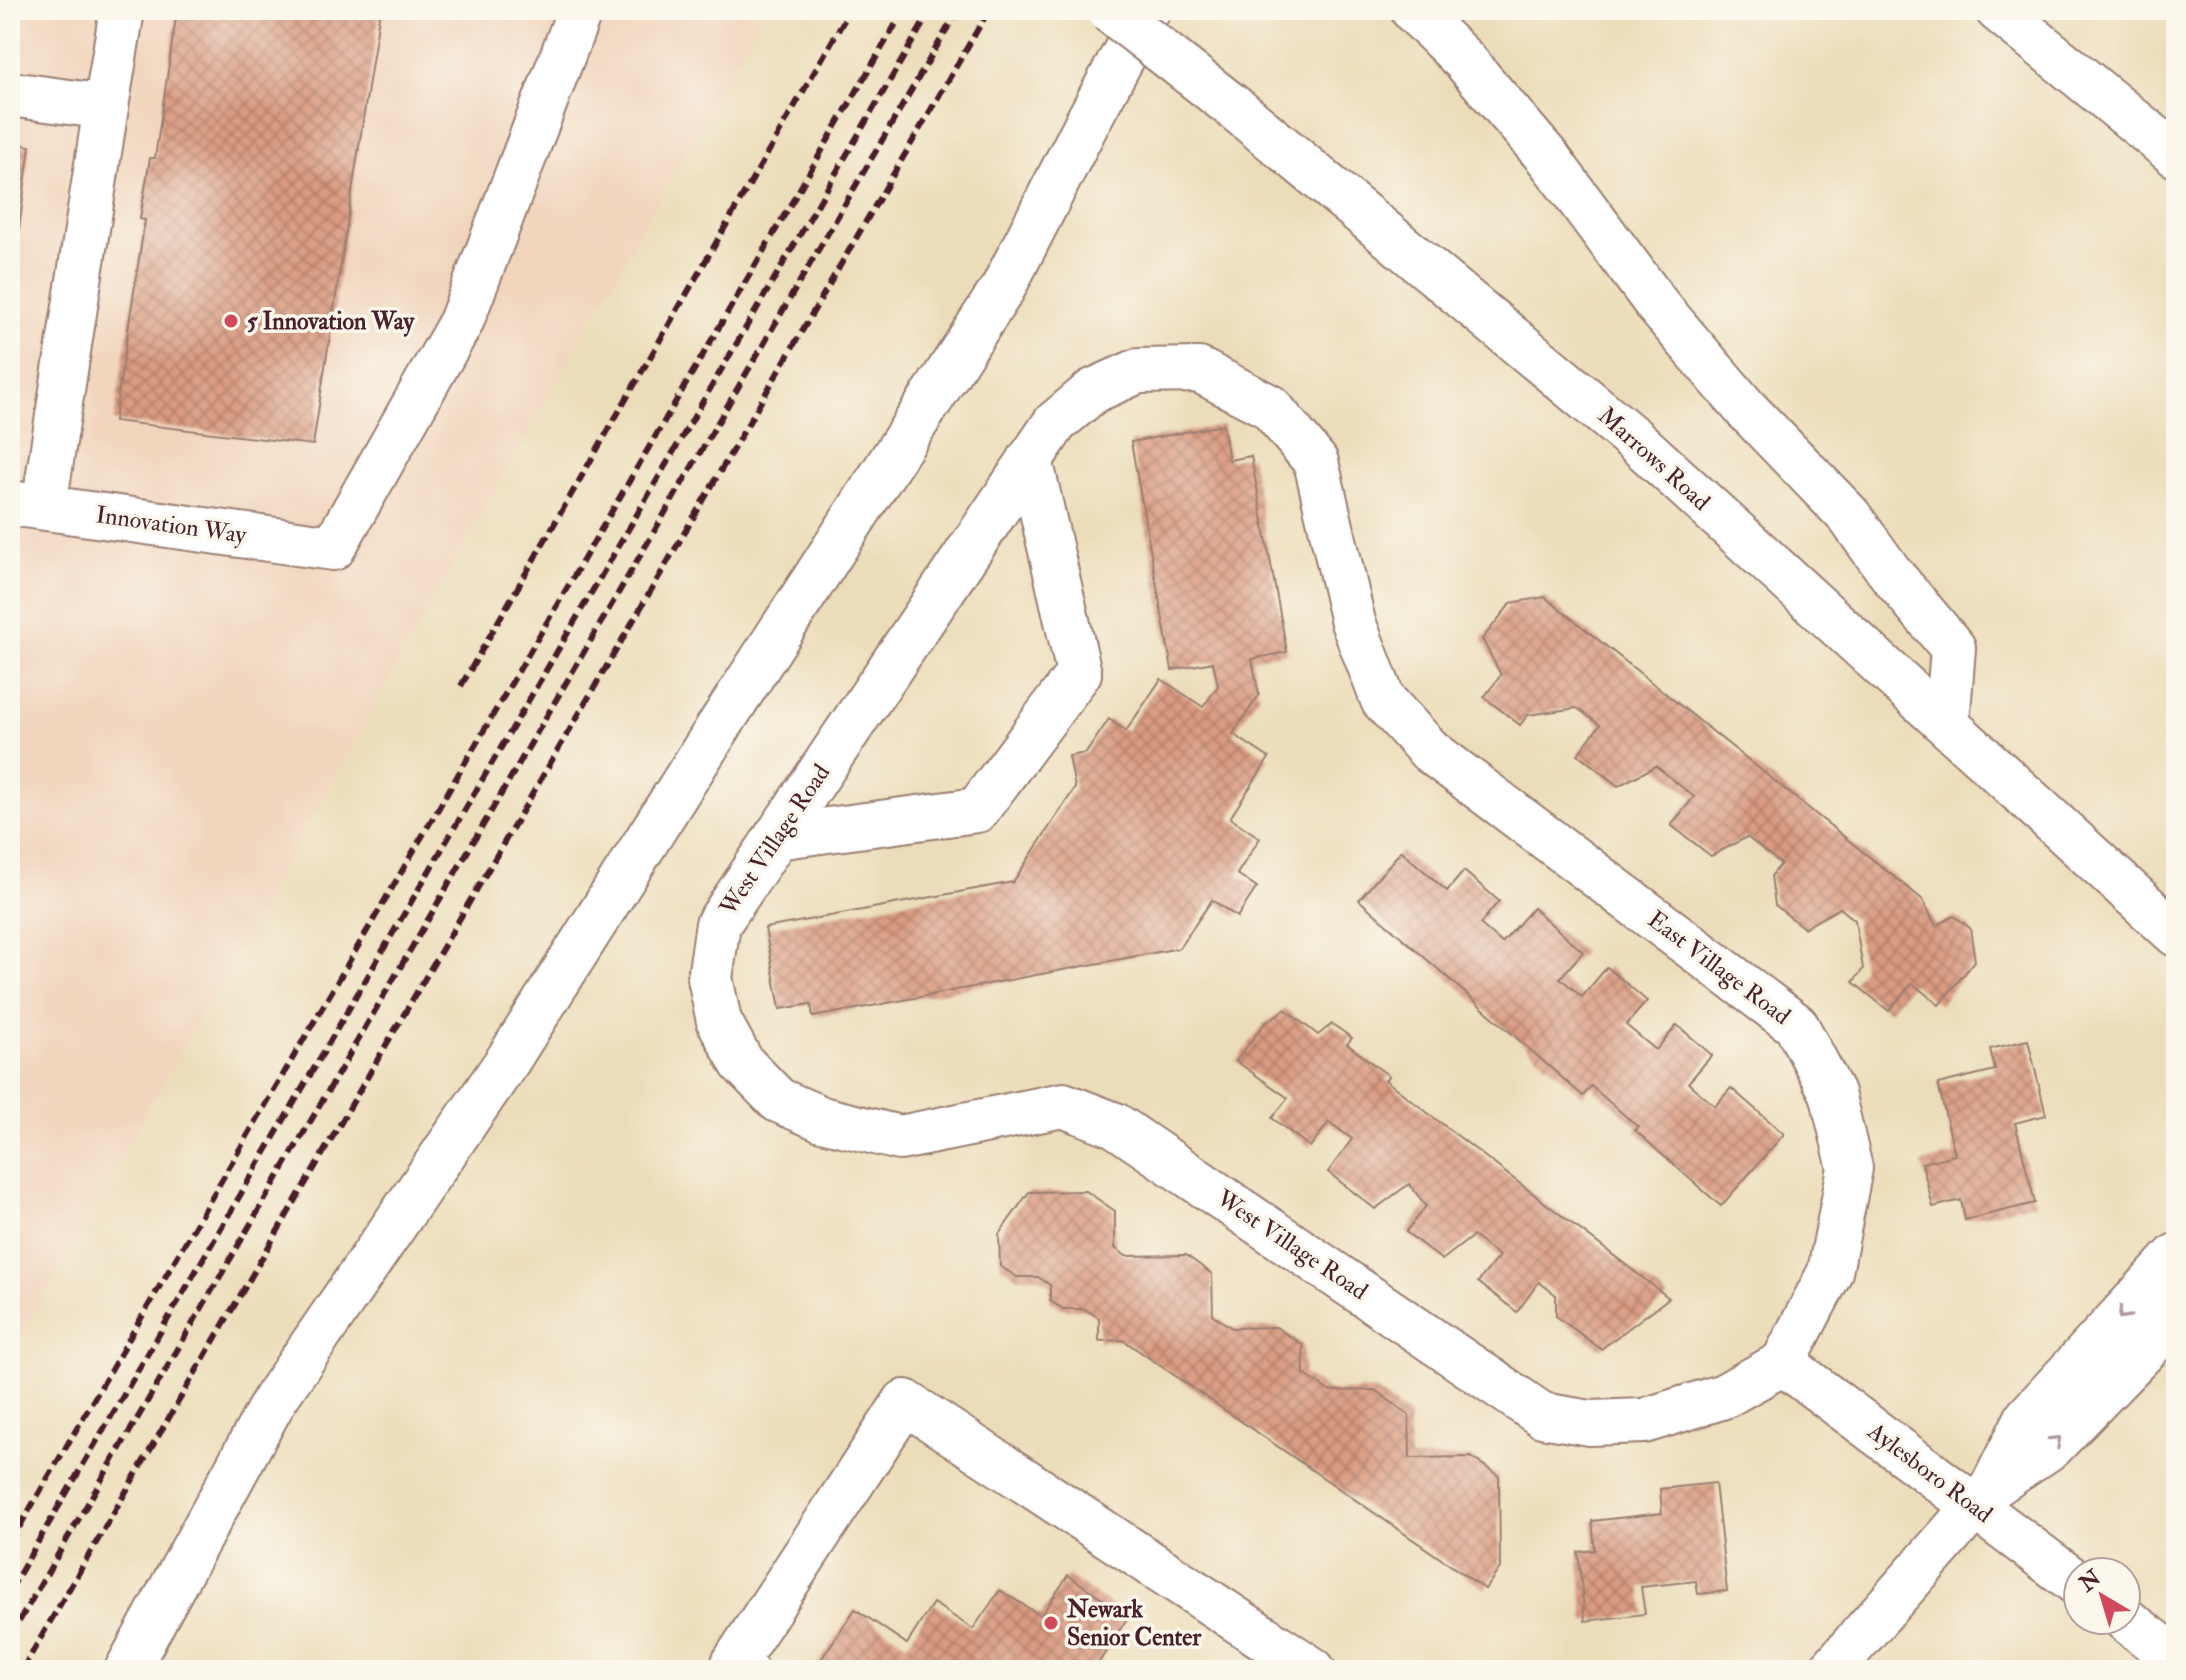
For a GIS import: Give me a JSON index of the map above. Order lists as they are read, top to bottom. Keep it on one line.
{"streets":{"street":["Marrows Road","Innovation Way","West Village Road","East Village Road","Aylesboro Road"]},"crossings":[["West Village Road","East Village Road"],["West Village Road","Aylesboro Road"],["East Village Road","Aylesboro Road"]],"places":["5 Innovation Way","Newark Senior Center"],"north":"top left"}
